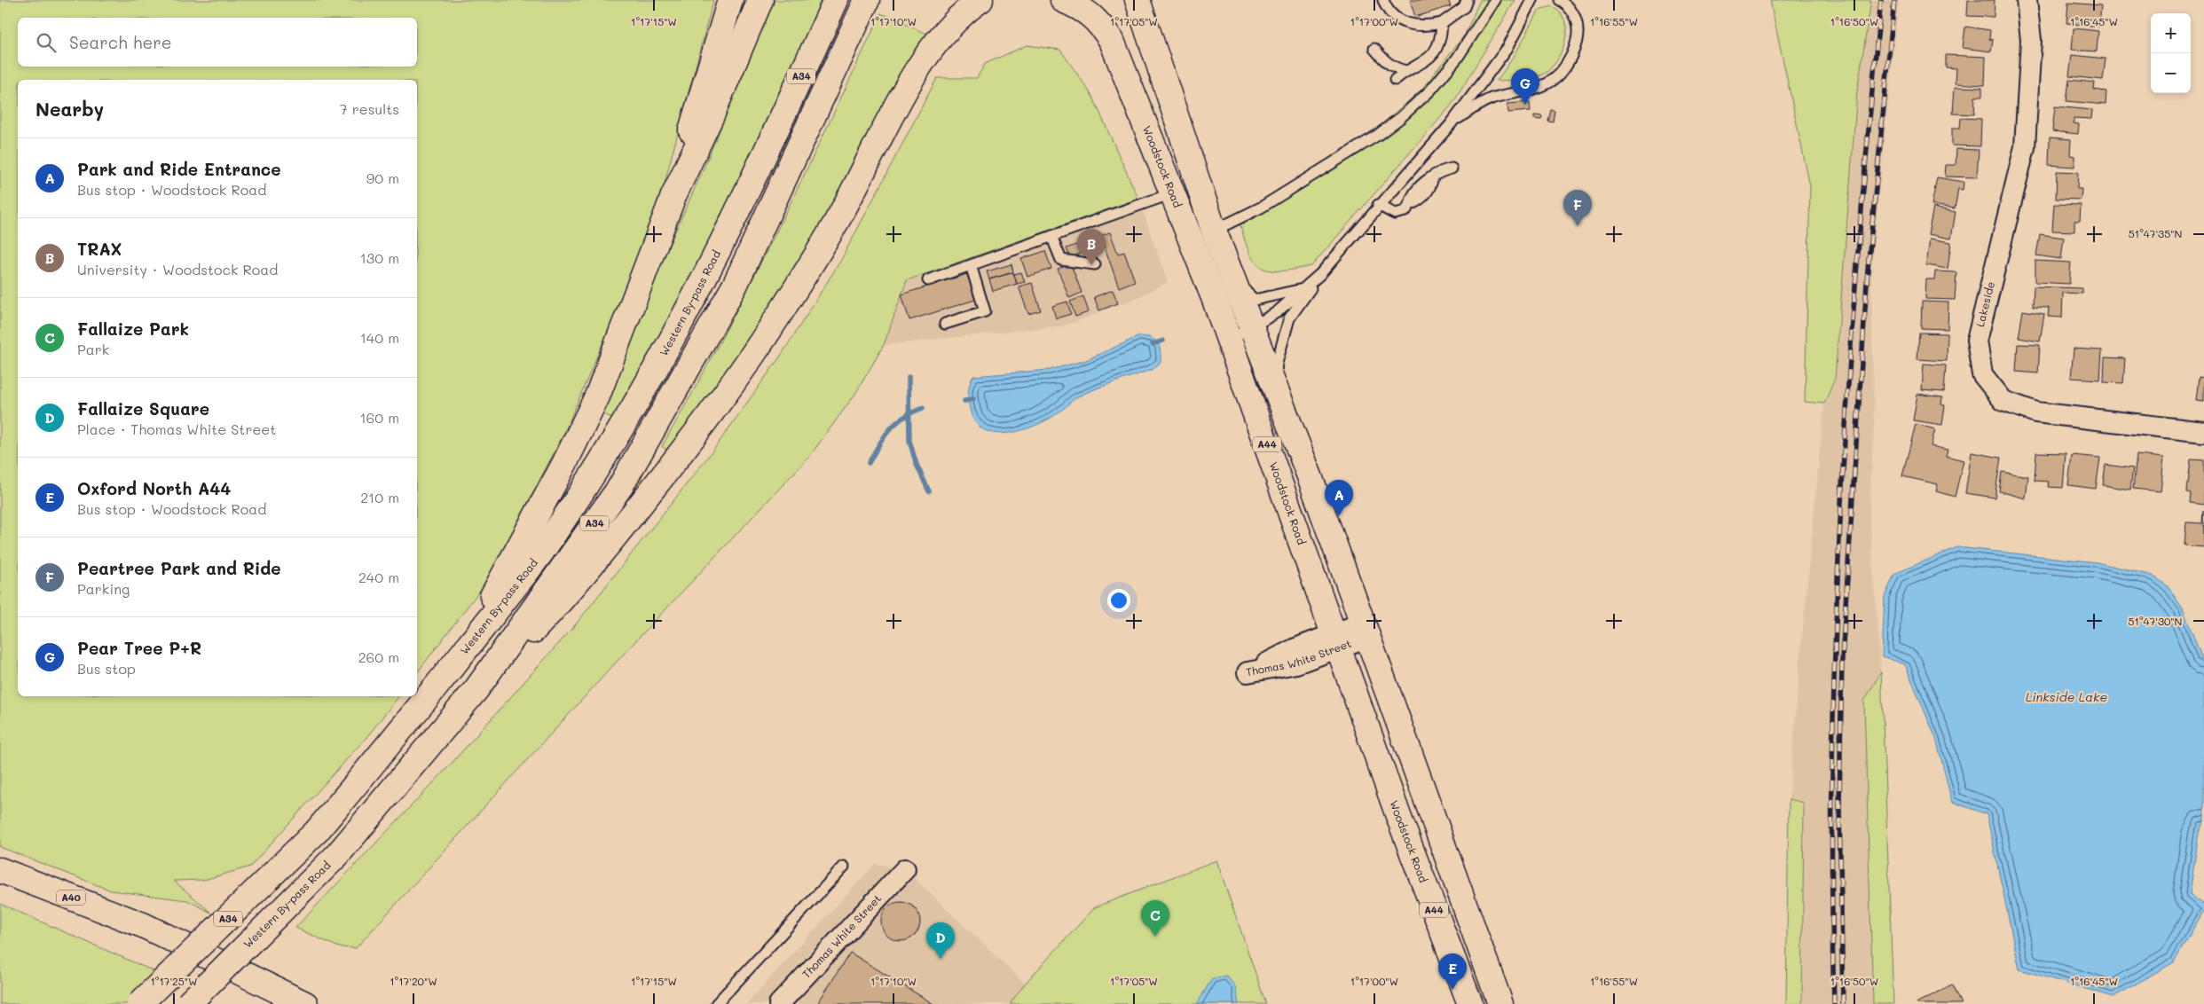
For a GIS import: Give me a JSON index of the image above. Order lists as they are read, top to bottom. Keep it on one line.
{"streets":{"highway":["A34","Woodstock Road","Western By-pass Road","A44","A40"],"street":["Lakeside","Thomas White Street"]},"crossings":[["Woodstock Road","Thomas White Street"],["A44","Thomas White Street"]],"water":["Linkside Lake"],"page":{"map_buttons":["+","−"],"search":"Search here","pins":["G","F","B","A","C","D","E"],"heading":["Nearby","7 results"],"list":[{"mark":"A","name":"Park and Ride Entrance","note":"Bus stop · Woodstock Road","value":"90 m"},{"mark":"B","name":"TRAX","note":"University · Woodstock Road","value":"130 m"},{"mark":"C","name":"Fallaize Park","note":"Park","value":"140 m"},{"mark":"D","name":"Fallaize Square","note":"Place · Thomas White Street","value":"160 m"},{"mark":"E","name":"Oxford North A44","note":"Bus stop · Woodstock Road","value":"210 m"},{"mark":"F","name":"Peartree Park and Ride","note":"Parking","value":"240 m"},{"mark":"G","name":"Pear Tree P+R","note":"Bus stop","value":"260 m"}]},"coordinates":["1°17'15\"W","1°17'10\"W","1°17'05\"W","1°17'00\"W","1°16'55\"W","1°16'50\"W","1°16'45\"W","51°47'35\"N","51°47'30\"N","1°17'25\"W","1°17'20\"W"]}
